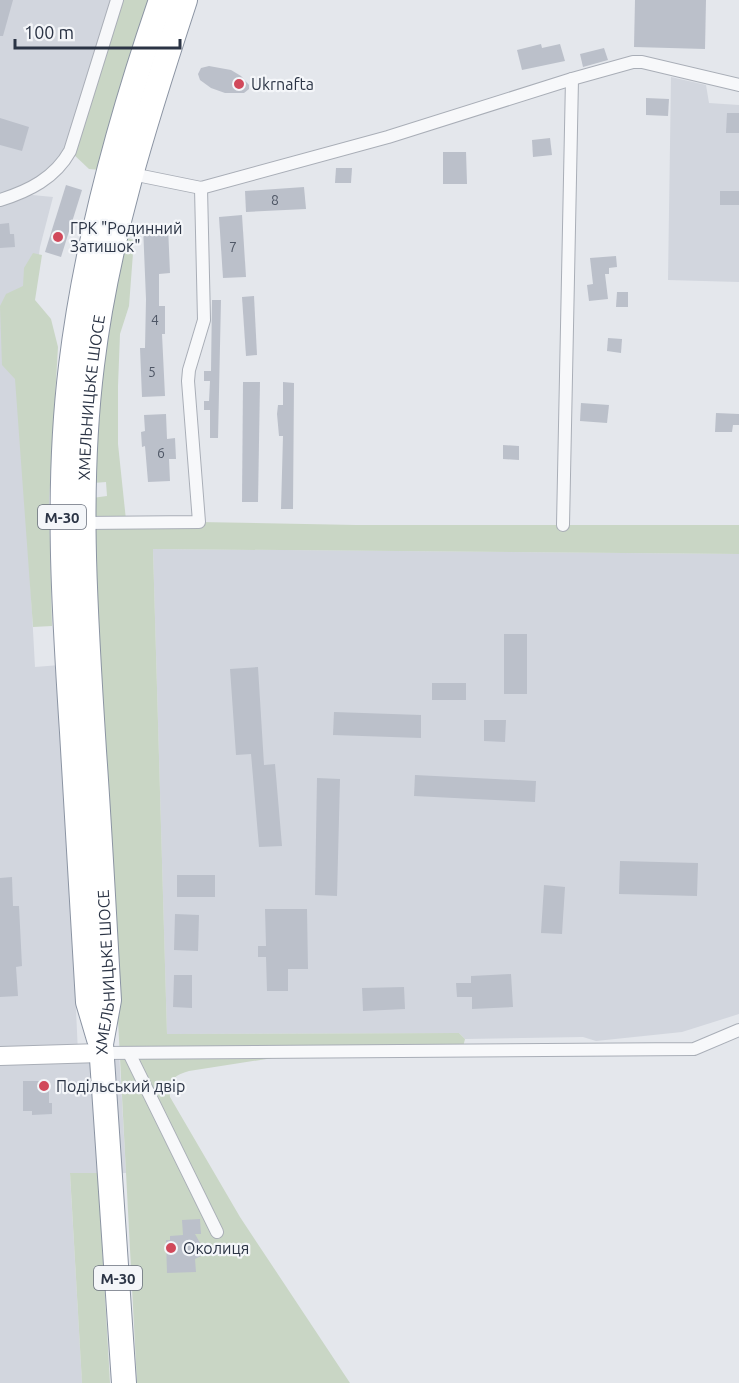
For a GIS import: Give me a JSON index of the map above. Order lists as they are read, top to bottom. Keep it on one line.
{"streets":{"highway":["ХМЕЛЬНИЦЬКЕ ШОСЕ","М-30"]},"crossings":[["ХМЕЛЬНИЦЬКЕ ШОСЕ","М-30"]],"places":["Ukrnafta","ГРК \"Родинний Затишок\"","Подільський двір","Околиця"],"house_numbers":["8","7","4","5","6"],"scale_bar":"100 m"}
